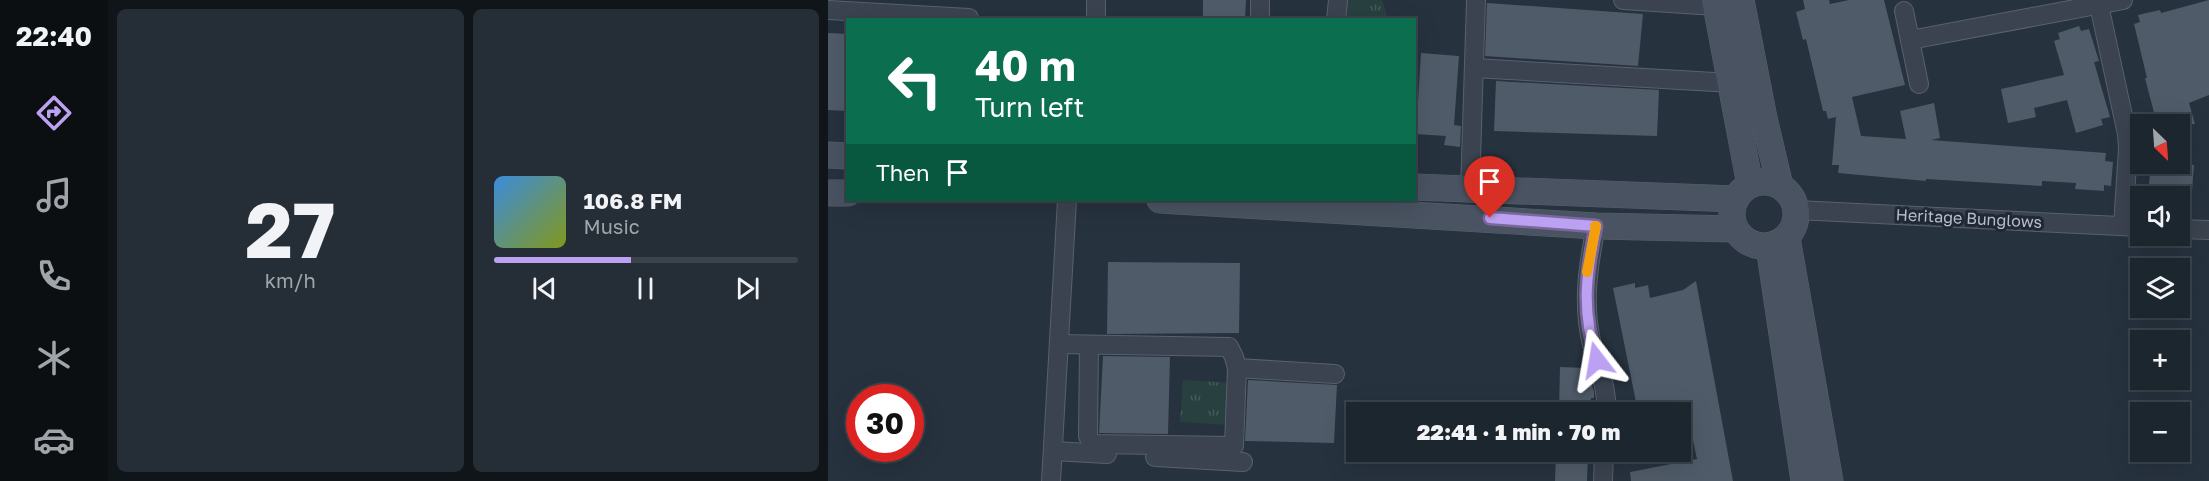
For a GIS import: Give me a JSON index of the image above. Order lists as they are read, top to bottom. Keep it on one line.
{"streets":{"street":["Heritage Bunglows"]},"north":"bottom right","page":{"tabs":"22:40","tile":["27","km/h"],"turn":["40 m","Turn left"],"map_buttons":["+","−"],"then":"Then","song":["106.8 FM","Music"],"limit":"30","trip":"22:41 · 1 min · 70 m"}}
